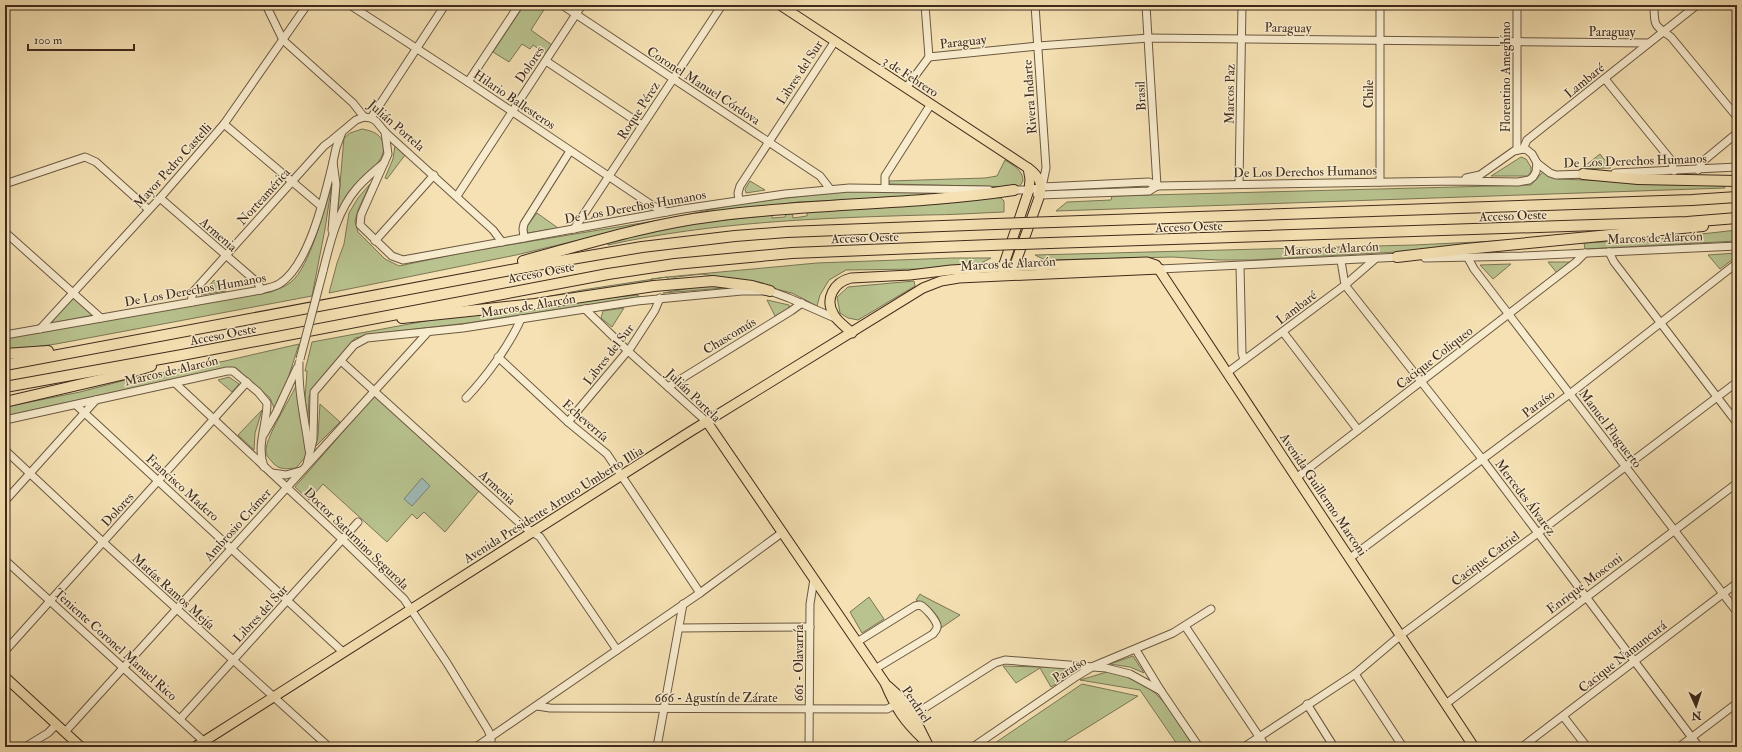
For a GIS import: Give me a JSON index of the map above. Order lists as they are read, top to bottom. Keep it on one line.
{"streets":{"highway":["Acceso Oeste"],"main road":["3 de Febrero","Julián Portela","Marcos de Alarcón","Avenida Guillermo Marconi","Avenida Presidente Arturo Umberto Illia","Perdriel"],"street":["Paraguay","Dolores","Libres del Sur","Florentino Ameghino","Lambaré","Coronel Manuel Córdova","Marcos Paz","Chile","Brasil","Rivera Indarte","Hilario Ballesteros","Roque Pérez","De Los Derechos Humanos","Mayor Pedro Castelli","Norteamérica","Armenia","Chascomús","Cacique Coliqueo","Paraíso","Echeverría","Manuel Fluguerto","Francisco Madero","Mercedes Álvarez","Ambrosio Crámer","Doctor Saturnino Segurola","Cacique Catriel","Enrique Mosconi","Matías Ramos Mejía","Teniente Coronel Manuel Rico","Cacique Namuncurá","661 - Olavarría","666 - Agustín de Zárate"]},"crossings":[["Paraguay","Florentino Ameghino"],["Paraguay","Lambaré"],["Paraguay","Marcos Paz"],["Paraguay","Chile"],["Paraguay","Brasil"],["Paraguay","Rivera Indarte"],["Dolores","Coronel Manuel Córdova"],["Dolores","Hilario Ballesteros"],["Dolores","Julián Portela"],["Dolores","Marcos de Alarcón"],["Dolores","Francisco Madero"],["Dolores","Doctor Saturnino Segurola"],["Dolores","Matías Ramos Mejía"],["Dolores","Teniente Coronel Manuel Rico"],["Libres del Sur","3 de Febrero"],["Libres del Sur","Coronel Manuel Córdova"],["Libres del Sur","Julián Portela"],["Libres del Sur","De Los Derechos Humanos"],["Libres del Sur","Marcos de Alarcón"],["Libres del Sur","Echeverría"],["Libres del Sur","Francisco Madero"],["Libres del Sur","Doctor Saturnino Segurola"],["Libres del Sur","Matías Ramos Mejía"],["Libres del Sur","Teniente Coronel Manuel Rico"],["3 de Febrero","Rivera Indarte"],["3 de Febrero","De Los Derechos Humanos"],["Florentino Ameghino","Lambaré"],["Florentino Ameghino","De Los Derechos Humanos"],["Lambaré","De Los Derechos Humanos"],["Lambaré","Marcos de Alarcón"],["Lambaré","Avenida Guillermo Marconi"],["Lambaré","Mercedes Álvarez"],["Coronel Manuel Córdova","Roque Pérez"],["Coronel Manuel Córdova","De Los Derechos Humanos"],["Marcos Paz","De Los Derechos Humanos"],["Chile","De Los Derechos Humanos"],["Brasil","De Los Derechos Humanos"],["Rivera Indarte","De Los Derechos Humanos"],["Hilario Ballesteros","Roque Pérez"],["Hilario Ballesteros","De Los Derechos Humanos"],["Hilario Ballesteros","Norteamérica"],["Roque Pérez","De Los Derechos Humanos"],["Julián Portela","De Los Derechos Humanos"],["Julián Portela","Mayor Pedro Castelli"],["Julián Portela","Norteamérica"],["Julián Portela","Marcos de Alarcón"],["Julián Portela","Chascomús"],["Julián Portela","Avenida Presidente Arturo Umberto Illia"],["Julián Portela","661 - Olavarría"],["Julián Portela","Perdriel"],["De Los Derechos Humanos","Mayor Pedro Castelli"],["De Los Derechos Humanos","Norteamérica"],["De Los Derechos Humanos","Armenia"],["Mayor Pedro Castelli","Armenia"],["Norteamérica","Armenia"],["Armenia","Marcos de Alarcón"],["Armenia","Avenida Presidente Arturo Umberto Illia"],["Armenia","Ambrosio Crámer"],["Marcos de Alarcón","Chascomús"],["Marcos de Alarcón","Cacique Coliqueo"],["Marcos de Alarcón","Manuel Fluguerto"],["Marcos de Alarcón","Francisco Madero"],["Marcos de Alarcón","Avenida Guillermo Marconi"],["Marcos de Alarcón","Mercedes Álvarez"],["Marcos de Alarcón","Avenida Presidente Arturo Umberto Illia"],["Marcos de Alarcón","Ambrosio Crámer"],["Marcos de Alarcón","Doctor Saturnino Segurola"],["Cacique Coliqueo","Manuel Fluguerto"],["Cacique Coliqueo","Avenida Guillermo Marconi"],["Cacique Coliqueo","Mercedes Álvarez"],["Paraíso","Manuel Fluguerto"],["Paraíso","Avenida Guillermo Marconi"],["Paraíso","Mercedes Álvarez"],["Echeverría","Avenida Presidente Arturo Umberto Illia"],["Manuel Fluguerto","Cacique Catriel"],["Manuel Fluguerto","Enrique Mosconi"],["Manuel Fluguerto","Cacique Namuncurá"],["Francisco Madero","Avenida Presidente Arturo Umberto Illia"],["Francisco Madero","Ambrosio Crámer"],["Avenida Guillermo Marconi","Cacique Catriel"],["Avenida Guillermo Marconi","Enrique Mosconi"],["Mercedes Álvarez","Cacique Catriel"],["Mercedes Álvarez","Enrique Mosconi"],["Mercedes Álvarez","Cacique Namuncurá"],["Avenida Presidente Arturo Umberto Illia","Doctor Saturnino Segurola"],["Avenida Presidente Arturo Umberto Illia","Matías Ramos Mejía"],["Avenida Presidente Arturo Umberto Illia","Teniente Coronel Manuel Rico"],["Ambrosio Crámer","Doctor Saturnino Segurola"],["Ambrosio Crámer","Matías Ramos Mejía"],["Ambrosio Crámer","Teniente Coronel Manuel Rico"],["661 - Olavarría","666 - Agustín de Zárate"]],"scale_bar":"100 m","north":"bottom"}
